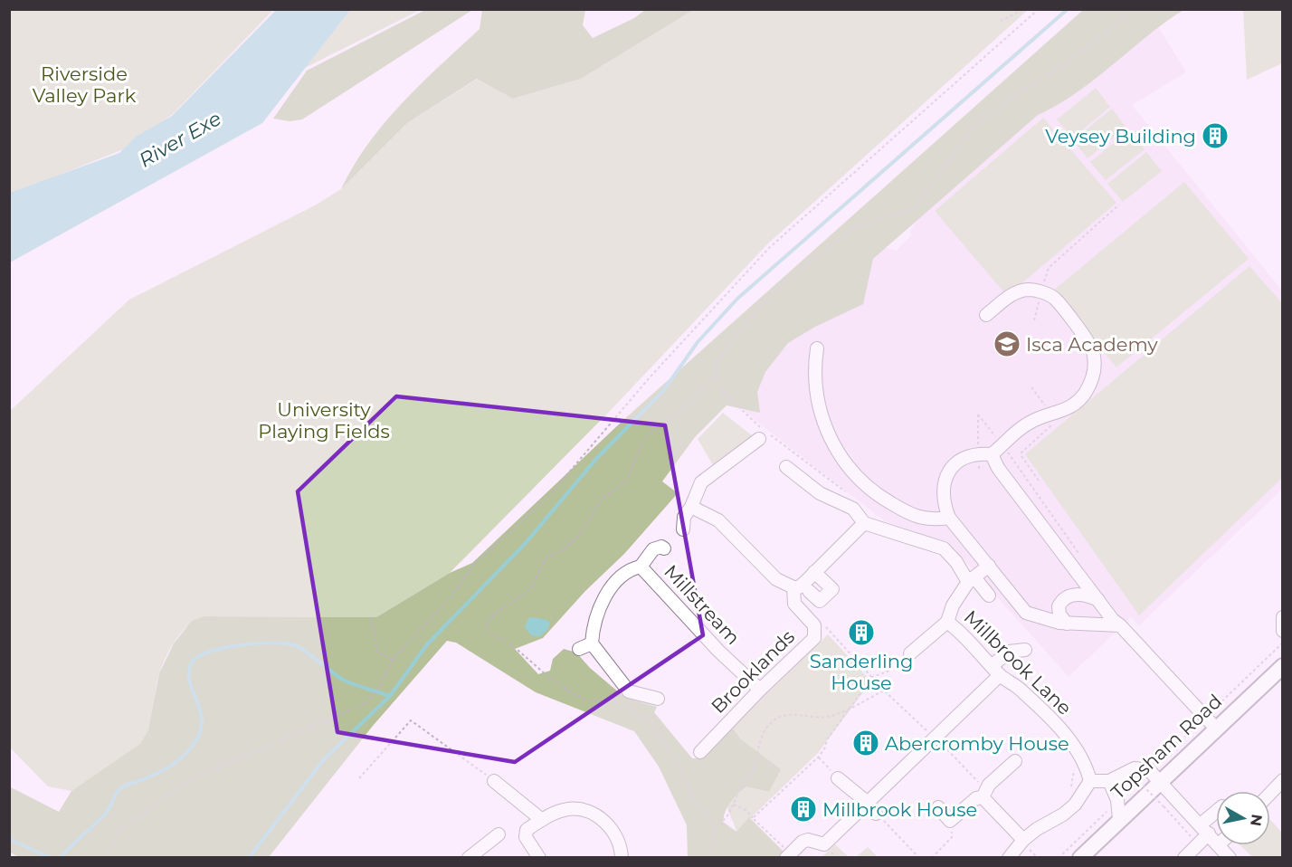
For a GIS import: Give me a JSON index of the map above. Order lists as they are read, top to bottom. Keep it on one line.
{"streets":{"main road":["Topsham Road"],"street":["Millstream","Millbrook Lane","Brooklands"]},"crossings":[["Millstream","Brooklands"]],"water":["River Exe"],"parks":["Riverside Valley Park","University Playing Fields"],"places":{"building":["Veysey Building","Sanderling House","Abercromby House","Millbrook House"],"school or university":["Isca Academy"]},"north":"right"}
